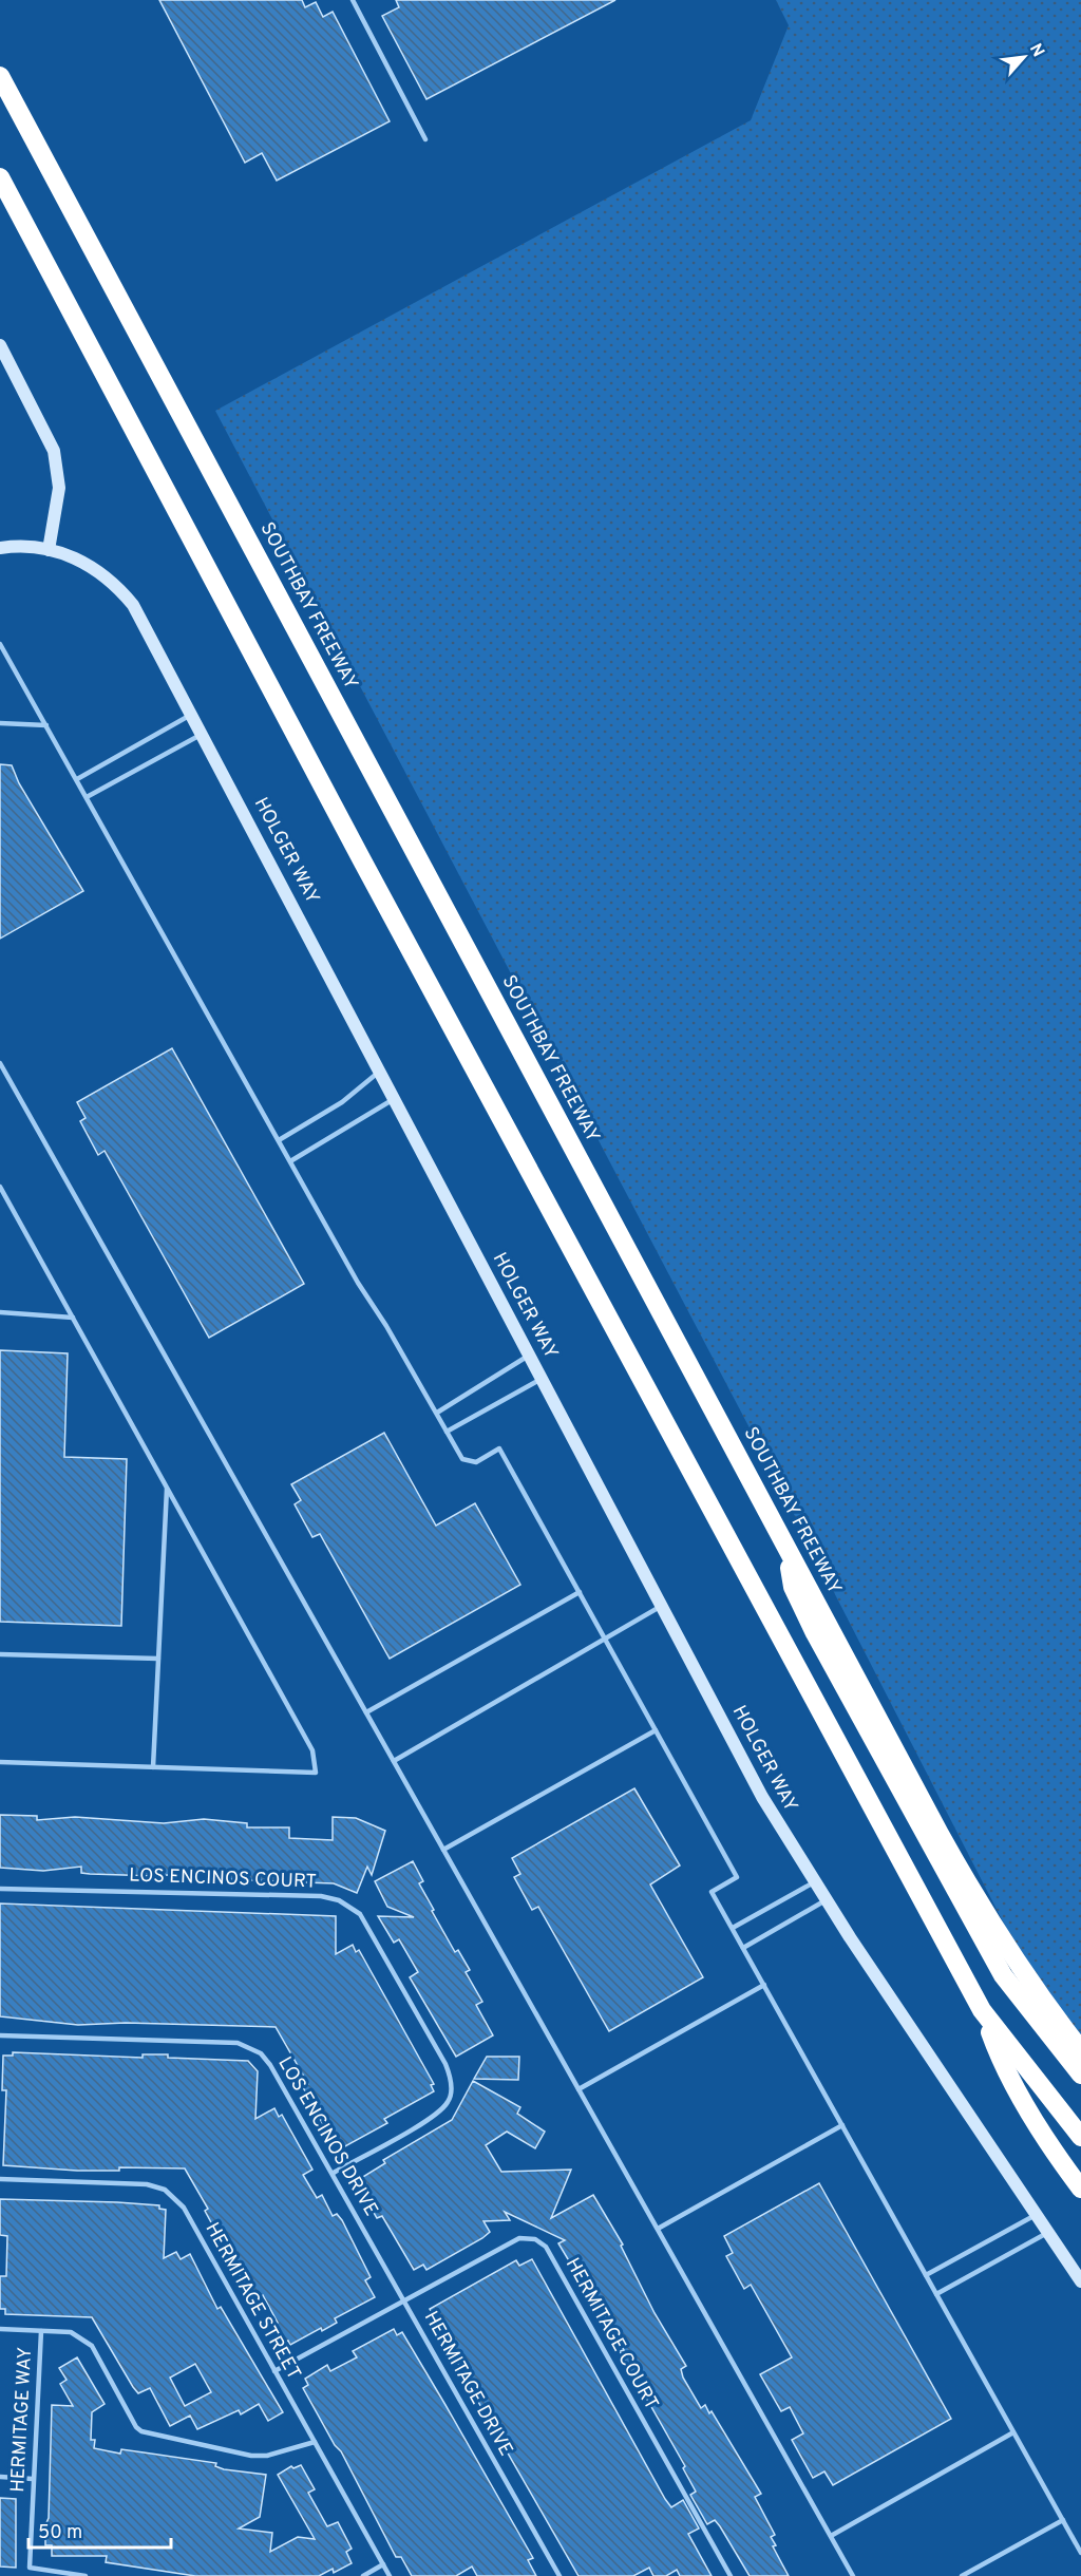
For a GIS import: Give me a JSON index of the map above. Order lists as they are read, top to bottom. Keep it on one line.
{"streets":{"highway":["SOUTHBAY FREEWAY"],"street":["HOLGER WAY"],"lane":["LOS ENCINOS COURT","LOS ENCINOS DRIVE","HERMITAGE STREET","HERMITAGE COURT","HERMITAGE DRIVE","HERMITAGE WAY"]},"crossings":[["LOS ENCINOS COURT","LOS ENCINOS DRIVE"],["LOS ENCINOS DRIVE","HERMITAGE COURT"],["LOS ENCINOS DRIVE","HERMITAGE DRIVE"],["HERMITAGE STREET","HERMITAGE DRIVE"],["HERMITAGE COURT","HERMITAGE DRIVE"]],"scale_bar":"50 m","north":"top right"}
